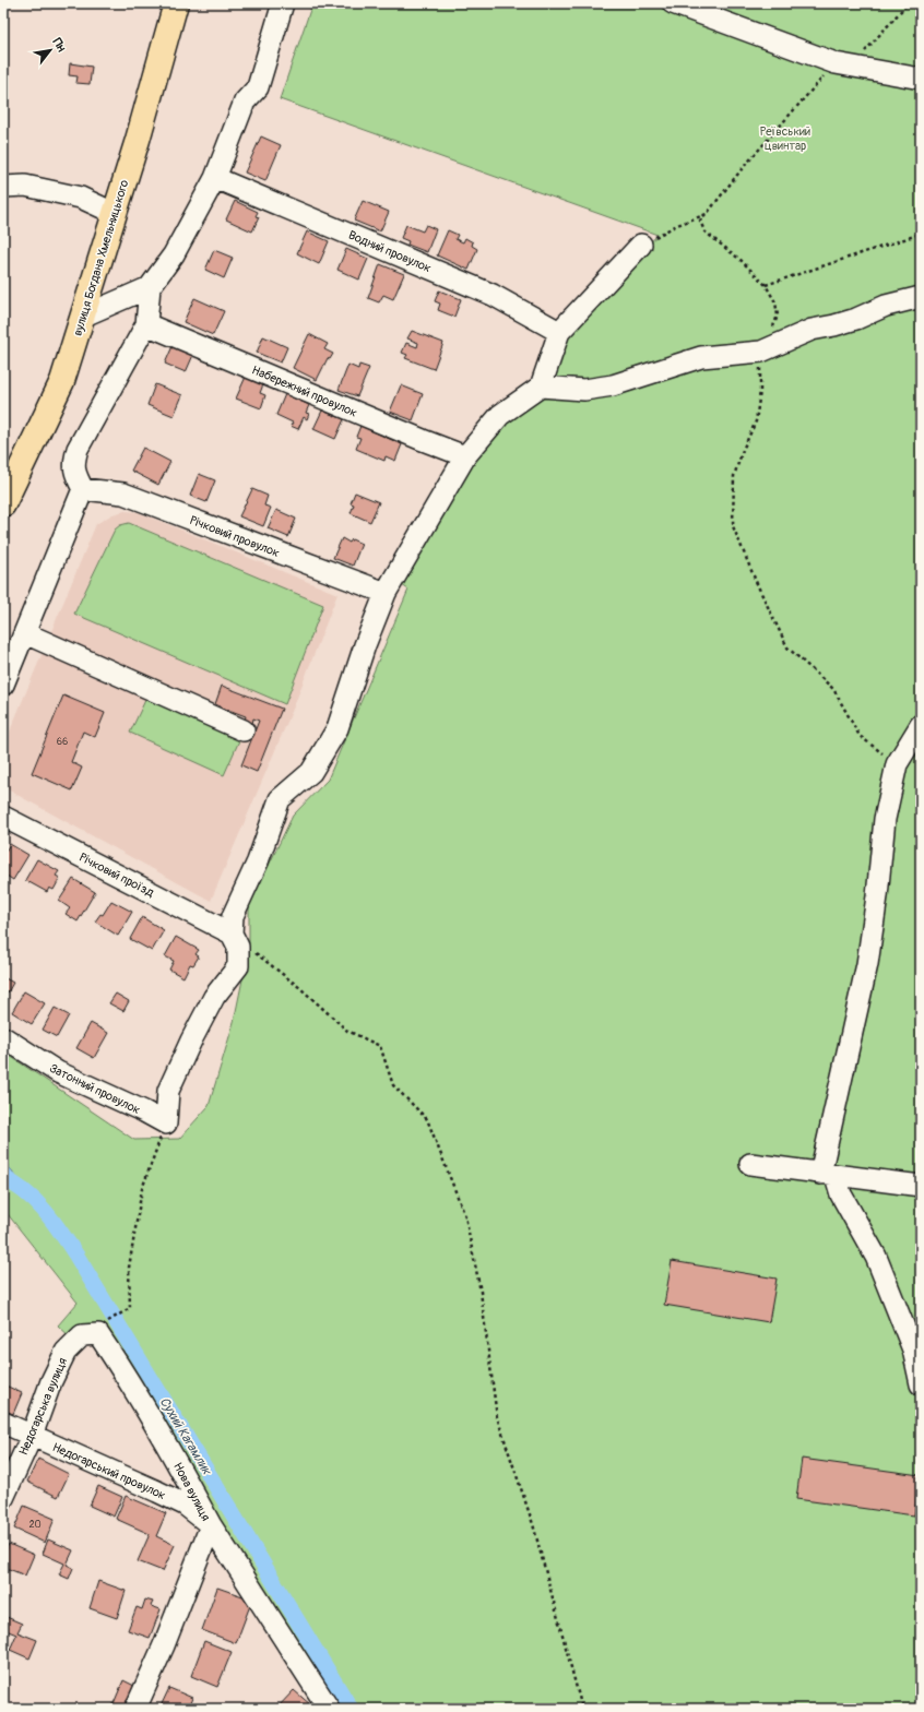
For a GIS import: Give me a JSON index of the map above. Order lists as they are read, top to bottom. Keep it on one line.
{"streets":{"main road":["вулиця Богдана Хмельницького"],"street":["Водний провулок","Набережний провулок","Річковий провулок","Річковий проїзд","Затонний провулок","Недогарська вулиця","Недогарський провулок","Нова вулиця"]},"crossings":[["Недогарська вулиця","Недогарський провулок"],["Недогарська вулиця","Нова вулиця"],["Недогарський провулок","Нова вулиця"]],"water":["Сухий Кагамлик"],"parks":["Реївський цвинтар"],"house_numbers":["66","20"],"north":"top right"}
